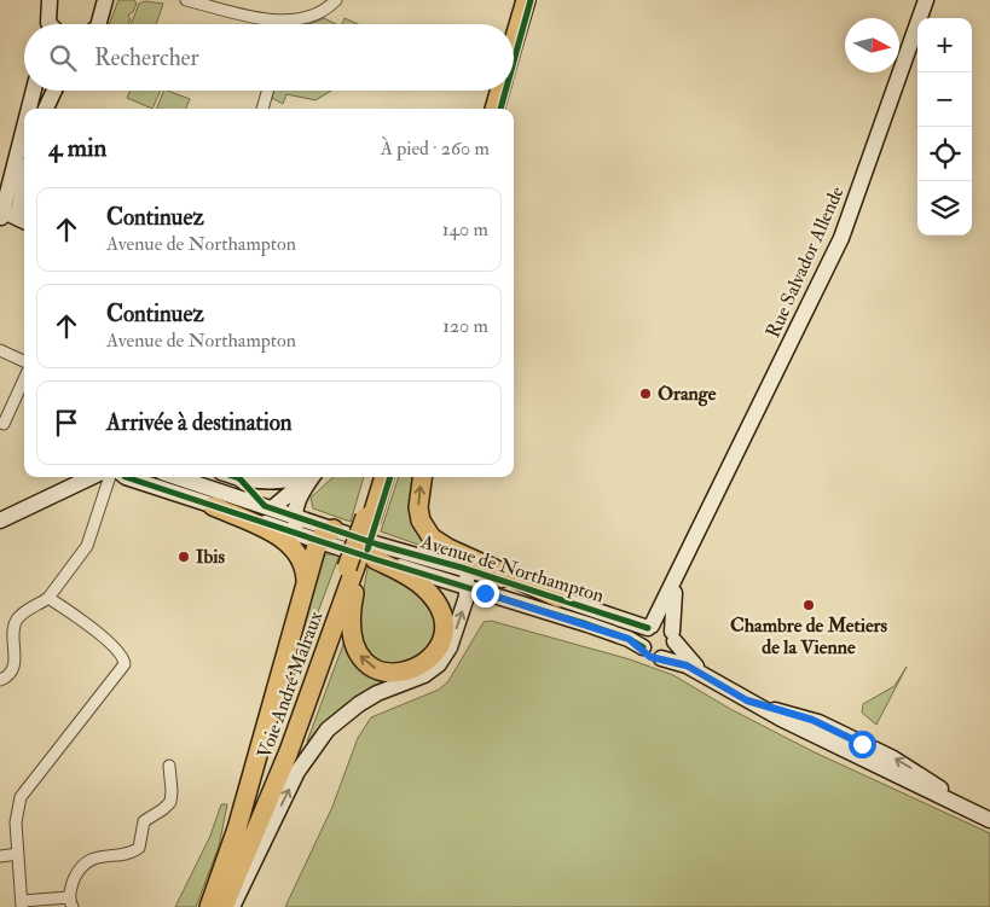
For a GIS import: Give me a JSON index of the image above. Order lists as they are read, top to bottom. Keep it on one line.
{"streets":{"main road":["Voie André Malraux"],"street":["Rue Salvador Allende","Avenue de Northampton"]},"crossings":[["Rue Salvador Allende","Avenue de Northampton"],["Avenue de Northampton","Voie André Malraux"]],"places":["Orange","Ibis","Chambre de Metiers de la Vienne"],"north":"right","page":{"map_buttons":["+","−"],"search":"Rechercher","heading":["4 min","À pied · 260 m"],"list":[["Continuez","Avenue de Northampton","140 m"],["Continuez","Avenue de Northampton","120 m"],"Arrivée à destination"]}}
